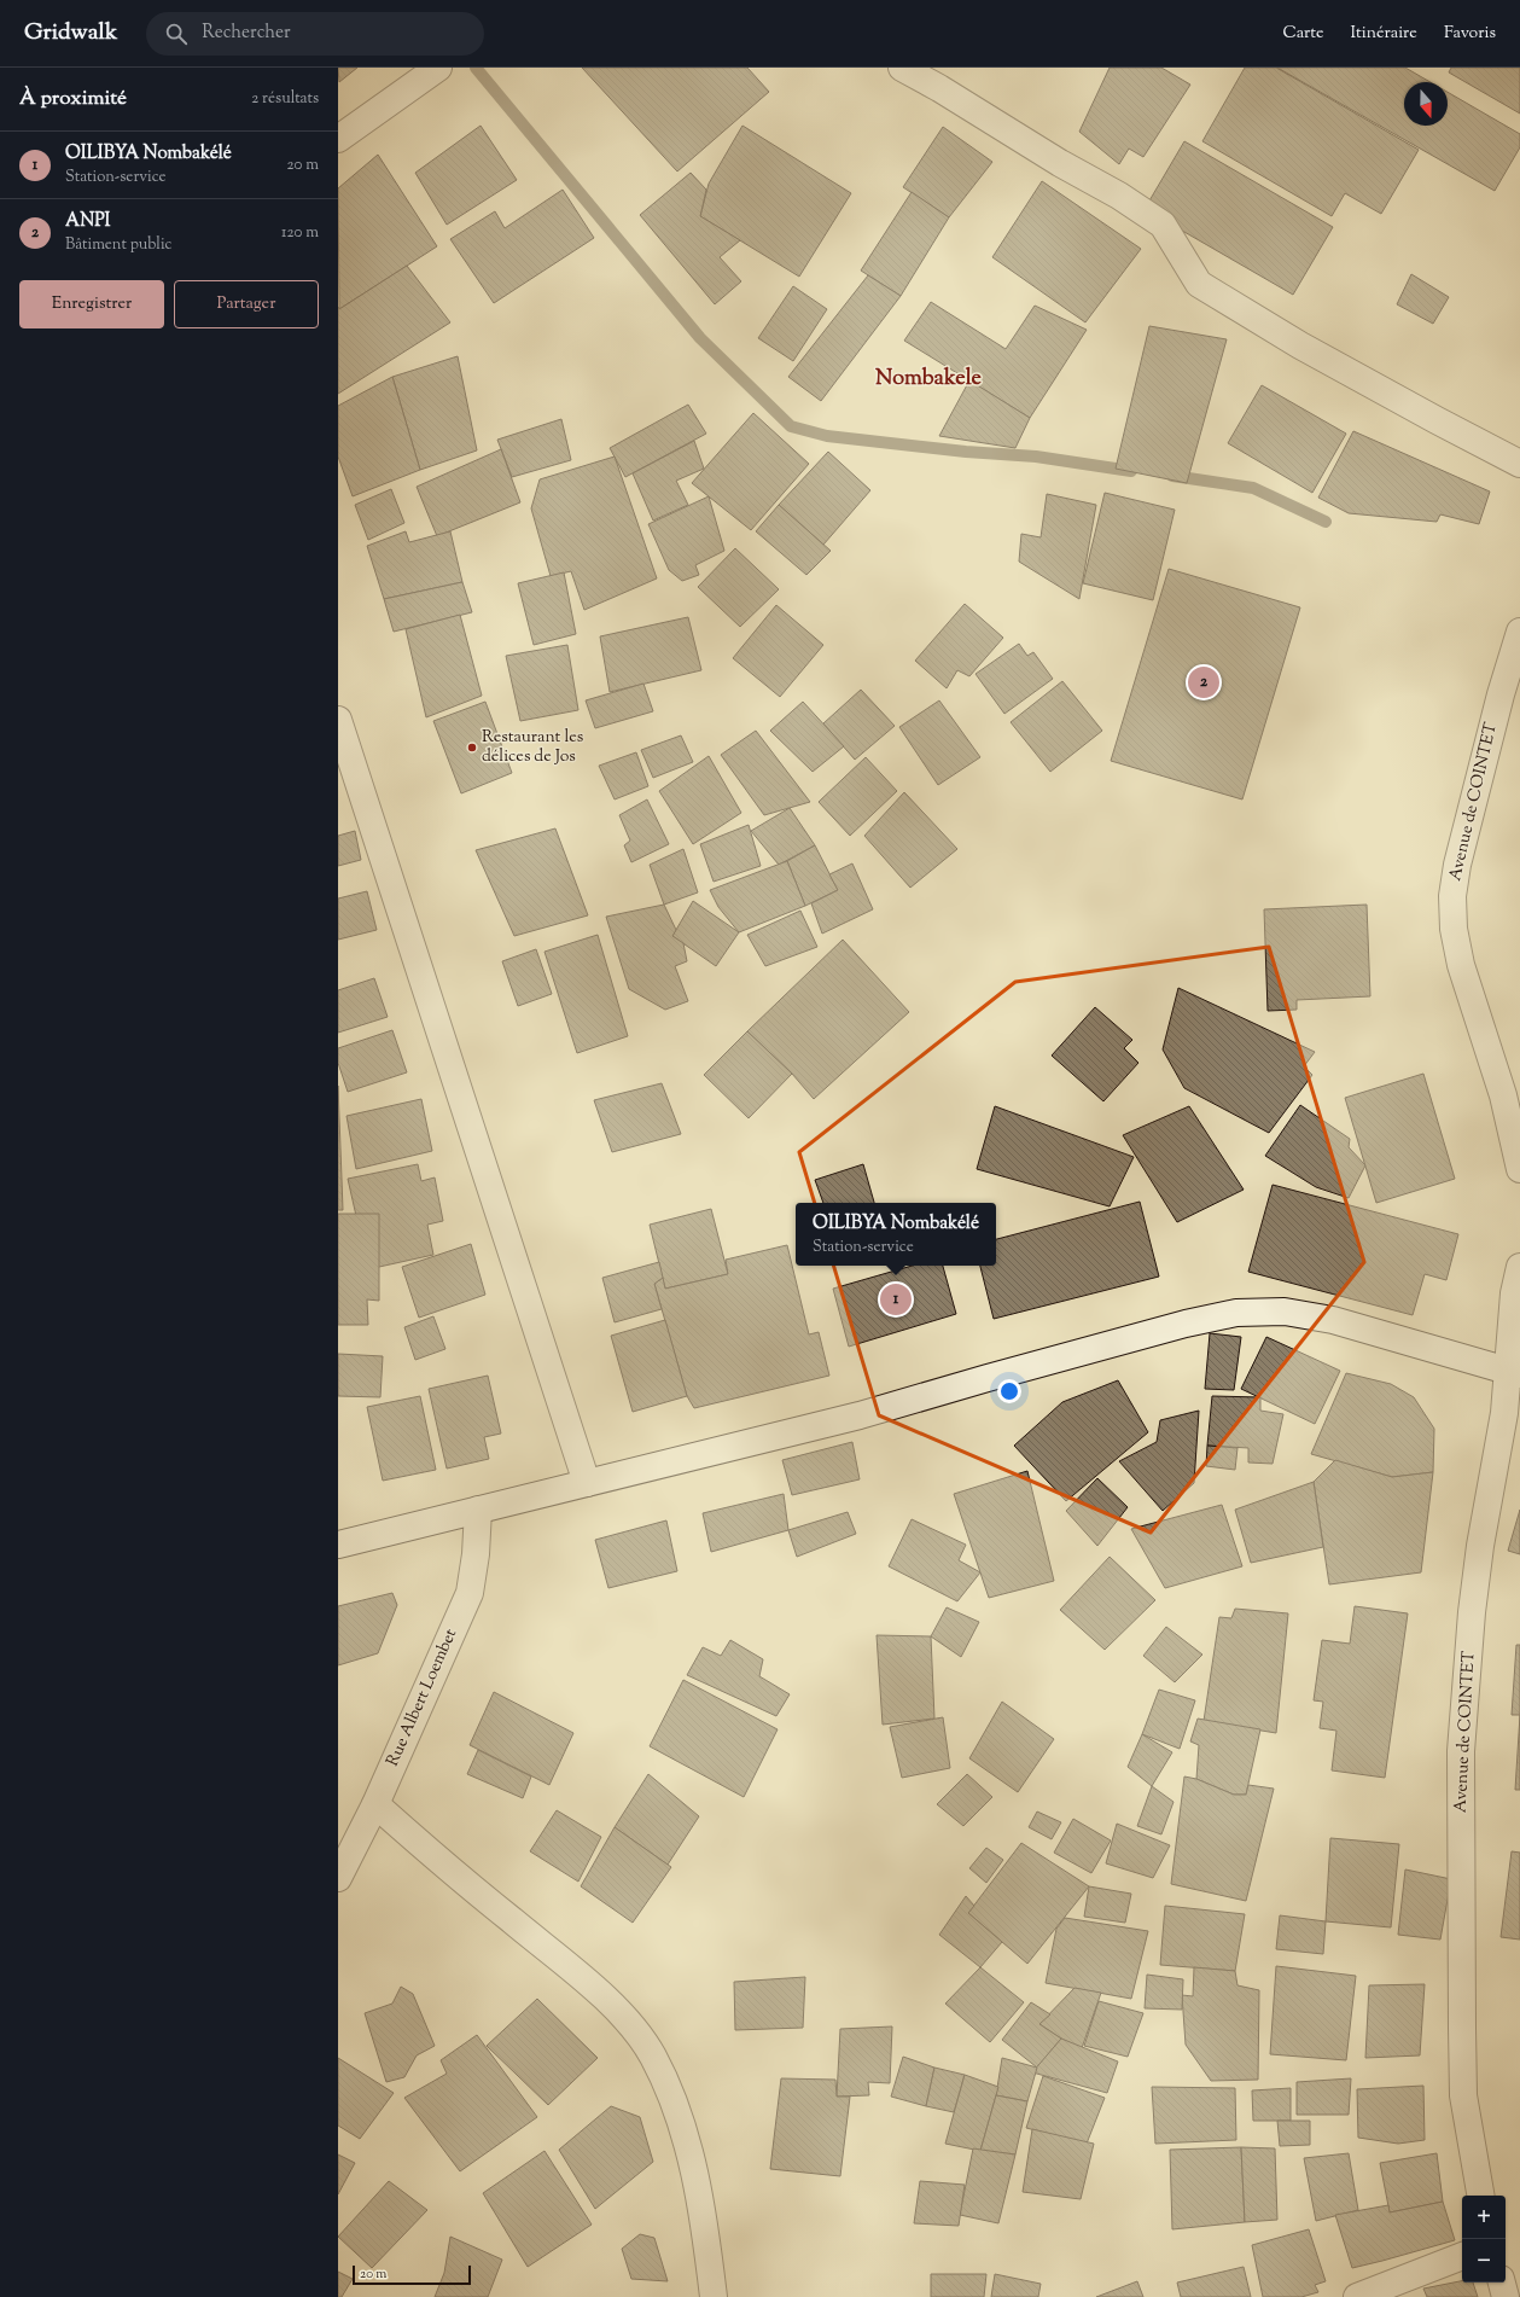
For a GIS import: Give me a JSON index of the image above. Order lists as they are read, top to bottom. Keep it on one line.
{"streets":{"street":["Avenue de COINTET","Rue Albert Loembet"]},"districts":["Nombakele"],"places":["Restaurant les délices de Jos"],"scale_bar":"20 m","north":"bottom","page":{"header":"Gridwalk","search":"Rechercher","nav":["Carte","Itinéraire","Favoris"],"heading":["À proximité","2 résultats"],"list":[{"mark":"1","name":"OILIBYA Nombakélé","note":"Station-service","value":"20 m"},{"mark":"2","name":"ANPI","note":"Bâtiment public","value":"120 m"}],"buttons":["Enregistrer","Partager"],"pins":["2","1"],"popup":["OILIBYA Nombakélé","Station-service"],"map_buttons":["+","−"],"scale":"20 m"}}
